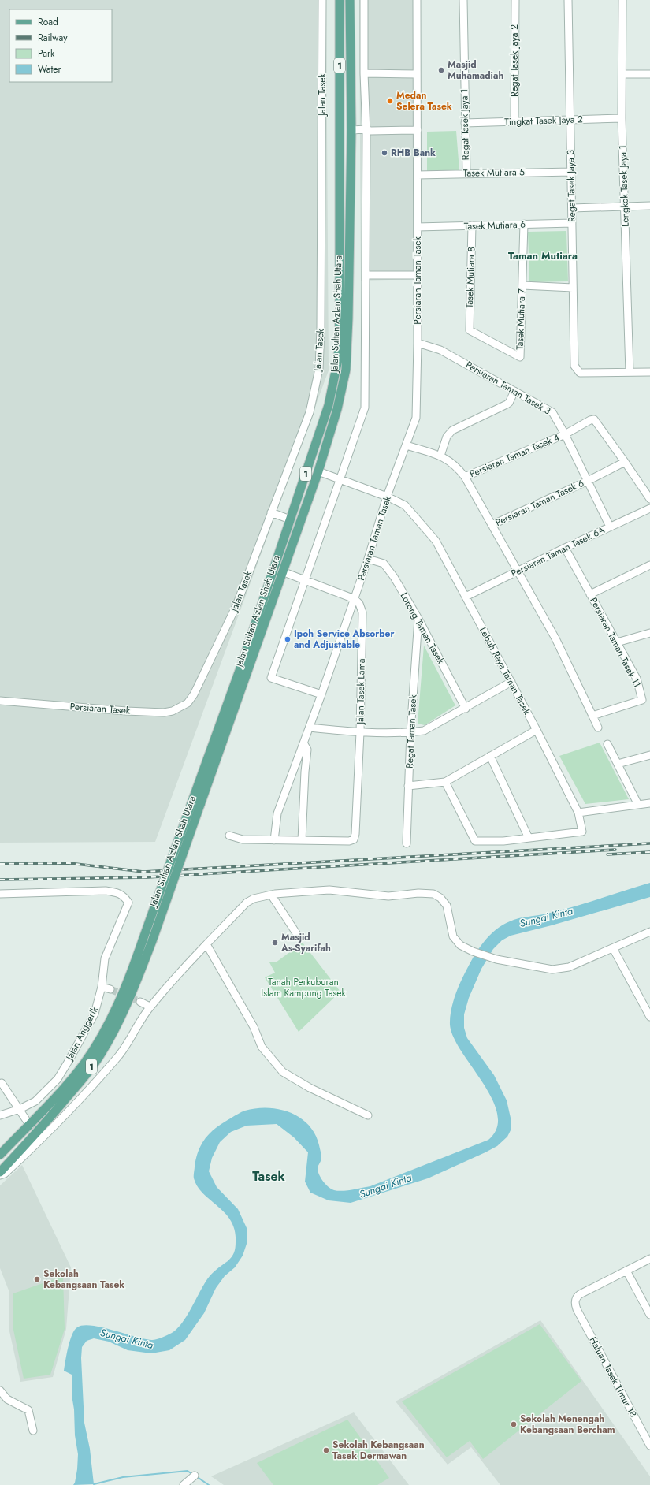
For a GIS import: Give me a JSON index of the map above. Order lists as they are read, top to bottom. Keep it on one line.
{"streets":{"main road":["1","Jalan Sultan Azlan Shah Utara"],"street":["Regat Tasek Jaya 2","Jalan Tasek","Tingkat Tasek Jaya 2","Regat Tasek Jaya 1","Tasek Mutiara 5","Regat Tasek Jaya 3","Lengkok Tasek Jaya 1","Tasek Mutiara 6","Tasek Mutiara 8","Persiaran Taman Tasek","Tasek Mutiara 7","Persiaran Taman Tasek 3","Persiaran Taman Tasek 4","Persiaran Taman Tasek 6","Persiaran Taman Tasek 6A","Lorong Taman Tasek","Persiaran Taman Tasek 11","Lebuh Raya Taman Tasek","Jalan Tasek Lama","Persiaran Tasek","Regat Taman Tasek","Jalan Anggerik","Haluan Tasek Timur 18"]},"crossings":[["Regat Tasek Jaya 2","Tingkat Tasek Jaya 2"],["Jalan Tasek","Persiaran Tasek"],["Tingkat Tasek Jaya 2","Regat Tasek Jaya 1"],["Tingkat Tasek Jaya 2","Regat Tasek Jaya 3"],["Tingkat Tasek Jaya 2","Lengkok Tasek Jaya 1"],["Regat Tasek Jaya 1","Tasek Mutiara 5"],["Tasek Mutiara 5","Regat Tasek Jaya 3"],["Tasek Mutiara 5","Persiaran Taman Tasek"],["Regat Tasek Jaya 3","Lengkok Tasek Jaya 1"],["Regat Tasek Jaya 3","Tasek Mutiara 6"],["Tasek Mutiara 6","Tasek Mutiara 8"],["Tasek Mutiara 6","Persiaran Taman Tasek"],["Tasek Mutiara 6","Tasek Mutiara 7"],["Tasek Mutiara 8","Tasek Mutiara 7"],["Persiaran Taman Tasek","Persiaran Taman Tasek 3"],["Persiaran Taman Tasek","Lorong Taman Tasek"],["Persiaran Taman Tasek","Lebuh Raya Taman Tasek"],["Persiaran Taman Tasek","Jalan Tasek Lama"],["Jalan Sultan Azlan Shah Utara","Lebuh Raya Taman Tasek"],["Persiaran Taman Tasek 3","Persiaran Taman Tasek 4"],["Persiaran Taman Tasek 3","Persiaran Taman Tasek 6"],["Persiaran Taman Tasek 3","Persiaran Taman Tasek 6A"],["Persiaran Taman Tasek 4","Persiaran Taman Tasek 6"],["Persiaran Taman Tasek 6A","Persiaran Taman Tasek 11"],["Persiaran Taman Tasek 6A","Lebuh Raya Taman Tasek"],["Lorong Taman Tasek","Regat Taman Tasek"]],"districts":["Taman Mutiara","Tasek"],"water":["Sungai Kinta"],"parks":["Tanah Perkuburan Islam Kampung Tasek"],"places":["Masjid Muhamadiah","Medan Selera Tasek","RHB Bank","Ipoh Service Absorber and Adjustable","Masjid As-Syarifah","Sekolah Kebangsaan Tasek","Sekolah Menengah Kebangsaan Bercham","Sekolah Kebangsaan Tasek Dermawan"],"legend":["Road","Railway","Park","Water"]}
